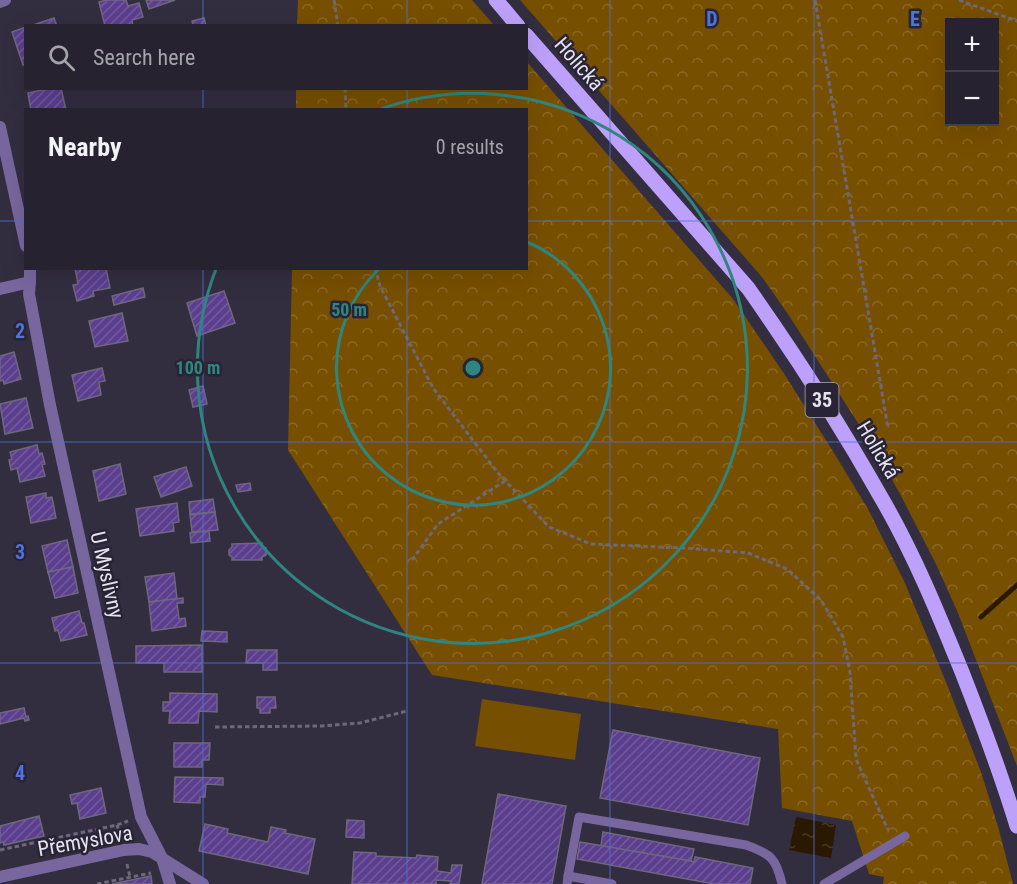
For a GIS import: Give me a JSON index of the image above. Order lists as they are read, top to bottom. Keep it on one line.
{"streets":{"main road":["Holická","35"],"street":["U Myslivny","Přemyslova"]},"crossings":[["U Myslivny","Přemyslova"]],"page":{"map_buttons":["+","−"],"search":"Search here","heading":["Nearby","0 results"]},"grid":{"columns":["D","E"],"rows":["2","3","4"]},"rings":["50 m","100 m"]}
